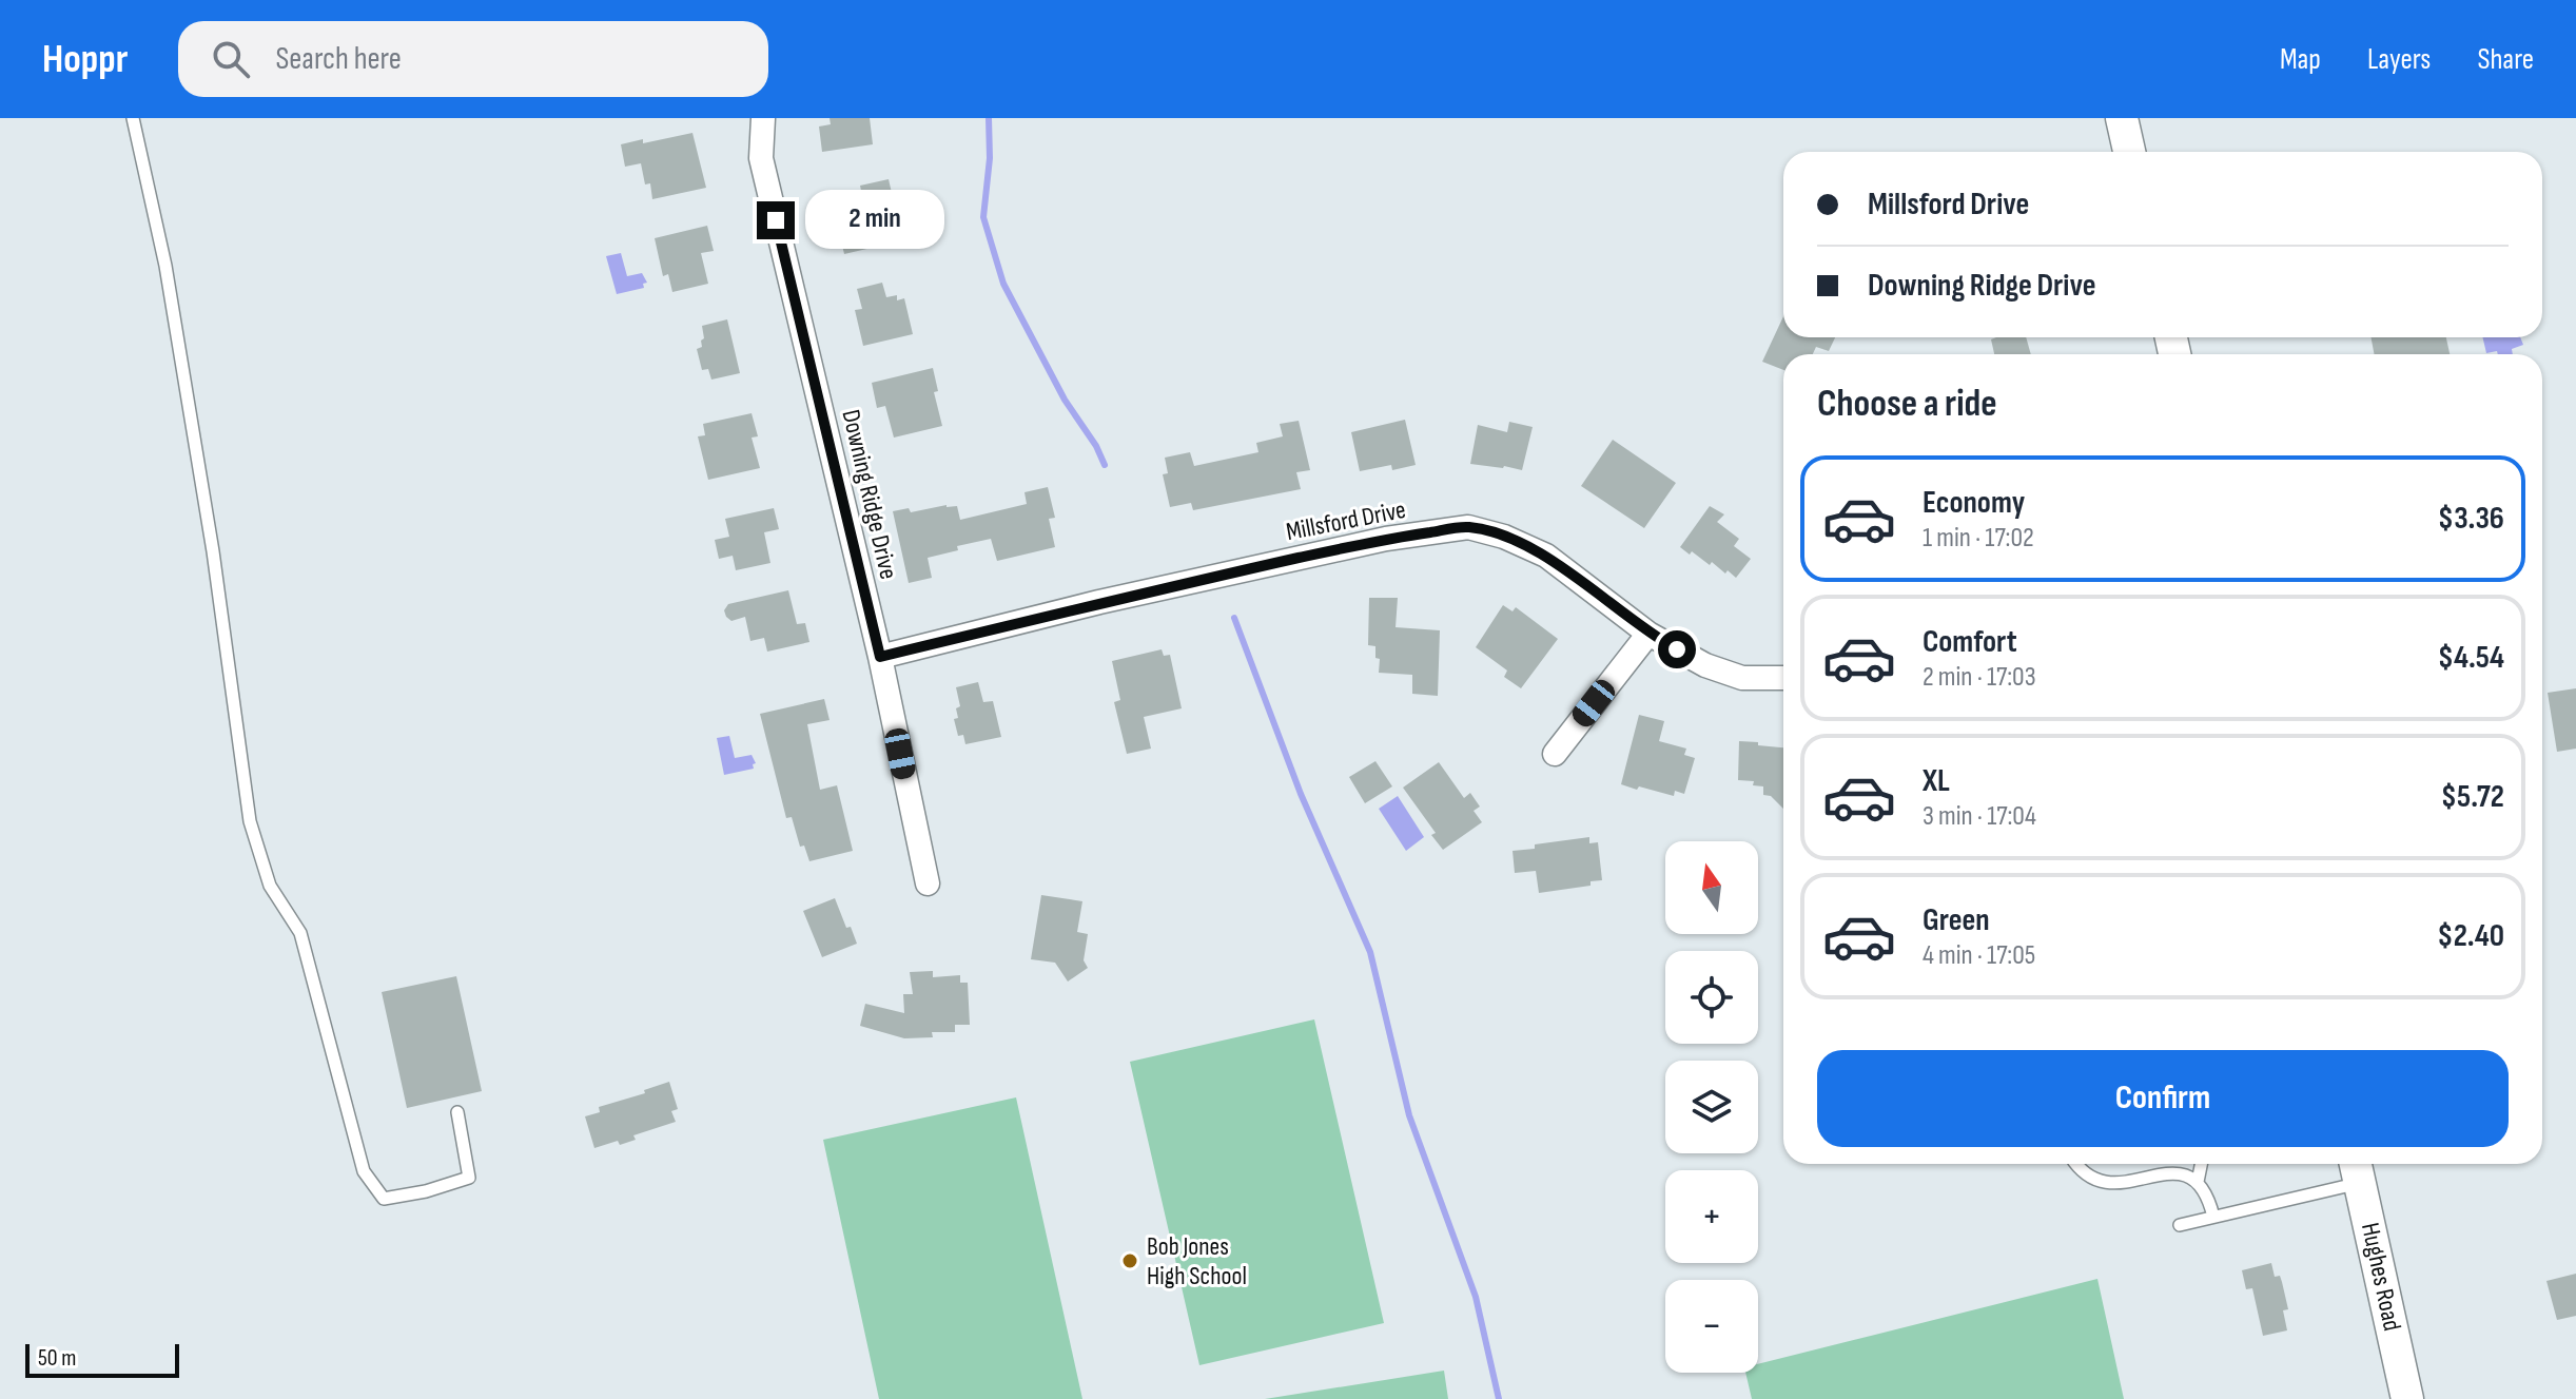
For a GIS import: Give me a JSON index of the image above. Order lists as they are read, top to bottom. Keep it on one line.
{"streets":{"main road":["Hughes Road"],"street":["Downing Ridge Drive","Millsford Drive"]},"crossings":[["Downing Ridge Drive","Millsford Drive"]],"places":["Bob Jones High School"],"scale_bar":"50 m","north":"top","page":{"header":"Hoppr","search":"Search here","nav":["Map","Layers","Share"],"banner":["Millsford Drive","Downing Ridge Drive"],"bubble":"2 min","heading":"Choose a ride","list":[{"name":"Economy","note":"1 min · 17:02","value":"$3.36"},{"name":"Comfort","note":"2 min · 17:03","value":"$4.54"},{"name":"XL","note":"3 min · 17:04","value":"$5.72"},{"name":"Green","note":"4 min · 17:05","value":"$2.40"}],"map_buttons":["+","−"],"buttons":"Confirm","scale":"50 m"}}
